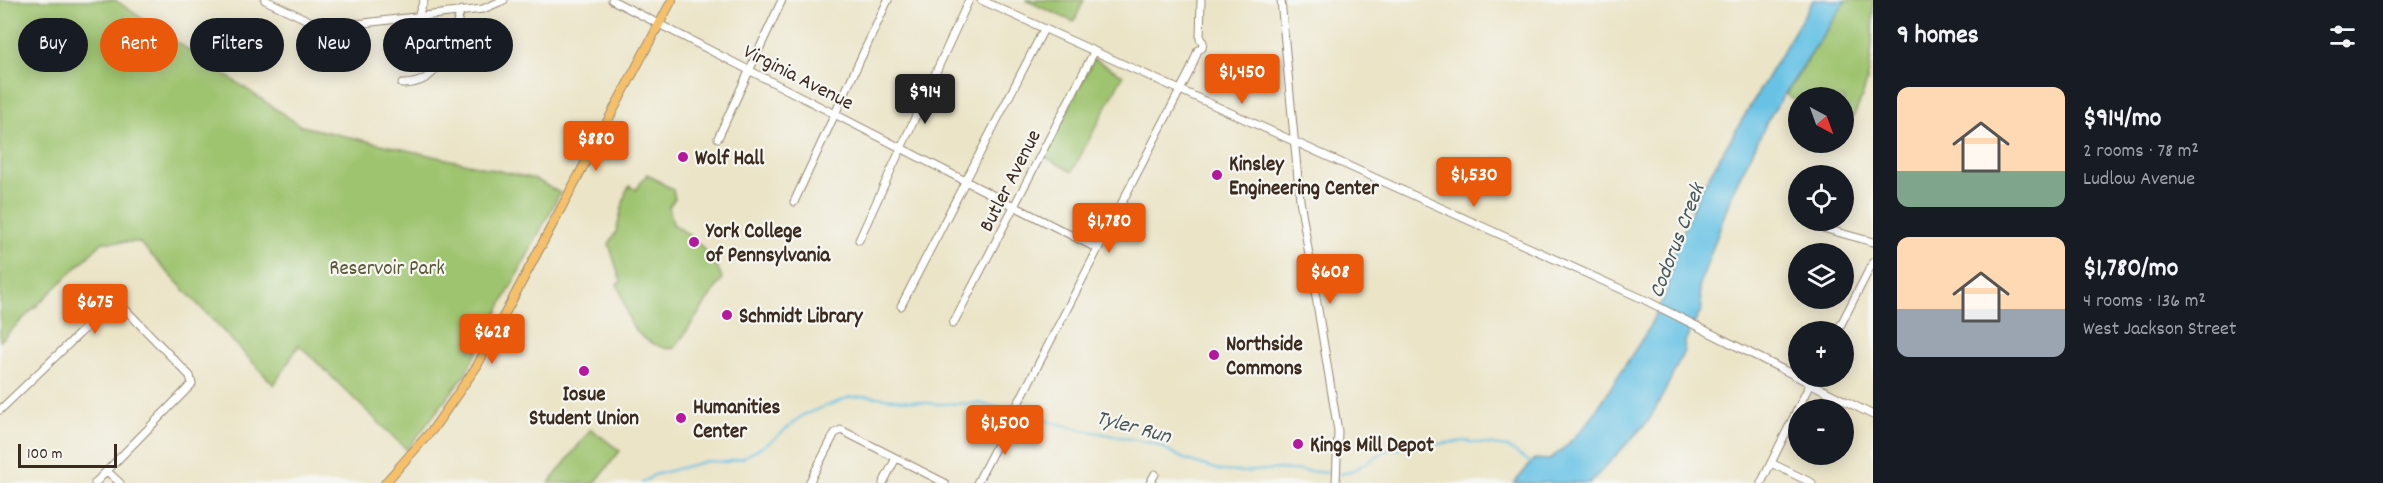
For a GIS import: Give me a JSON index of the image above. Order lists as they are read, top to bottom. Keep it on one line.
{"streets":{"street":["Virginia Avenue","Butler Avenue"]},"crossings":[["Virginia Avenue","Butler Avenue"]],"water":["Codorus Creek","Tyler Run"],"parks":["Reservoir Park"],"places":["Wolf Hall","Kinsley Engineering Center","York College of Pennsylvania","Schmidt Library","Northside Commons","Iosue Student Union","Humanities Center","Kings Mill Depot"],"scale_bar":"100 m","north":"bottom right","page":{"heading":"9 homes","chip":["Buy","Rent","Filters","New","Apartment"],"price":["$1,450","$914","$880","$1,530","$1,780","$608","$675","$628","$1,500"],"list":[{"name":"$914/mo","note":"2 rooms · 78 m² · Ludlow Avenue"},{"name":"$1,780/mo","note":"4 rooms · 136 m² · West Jackson Street"}],"map_buttons":["+","−"],"scale":"100 m"}}
